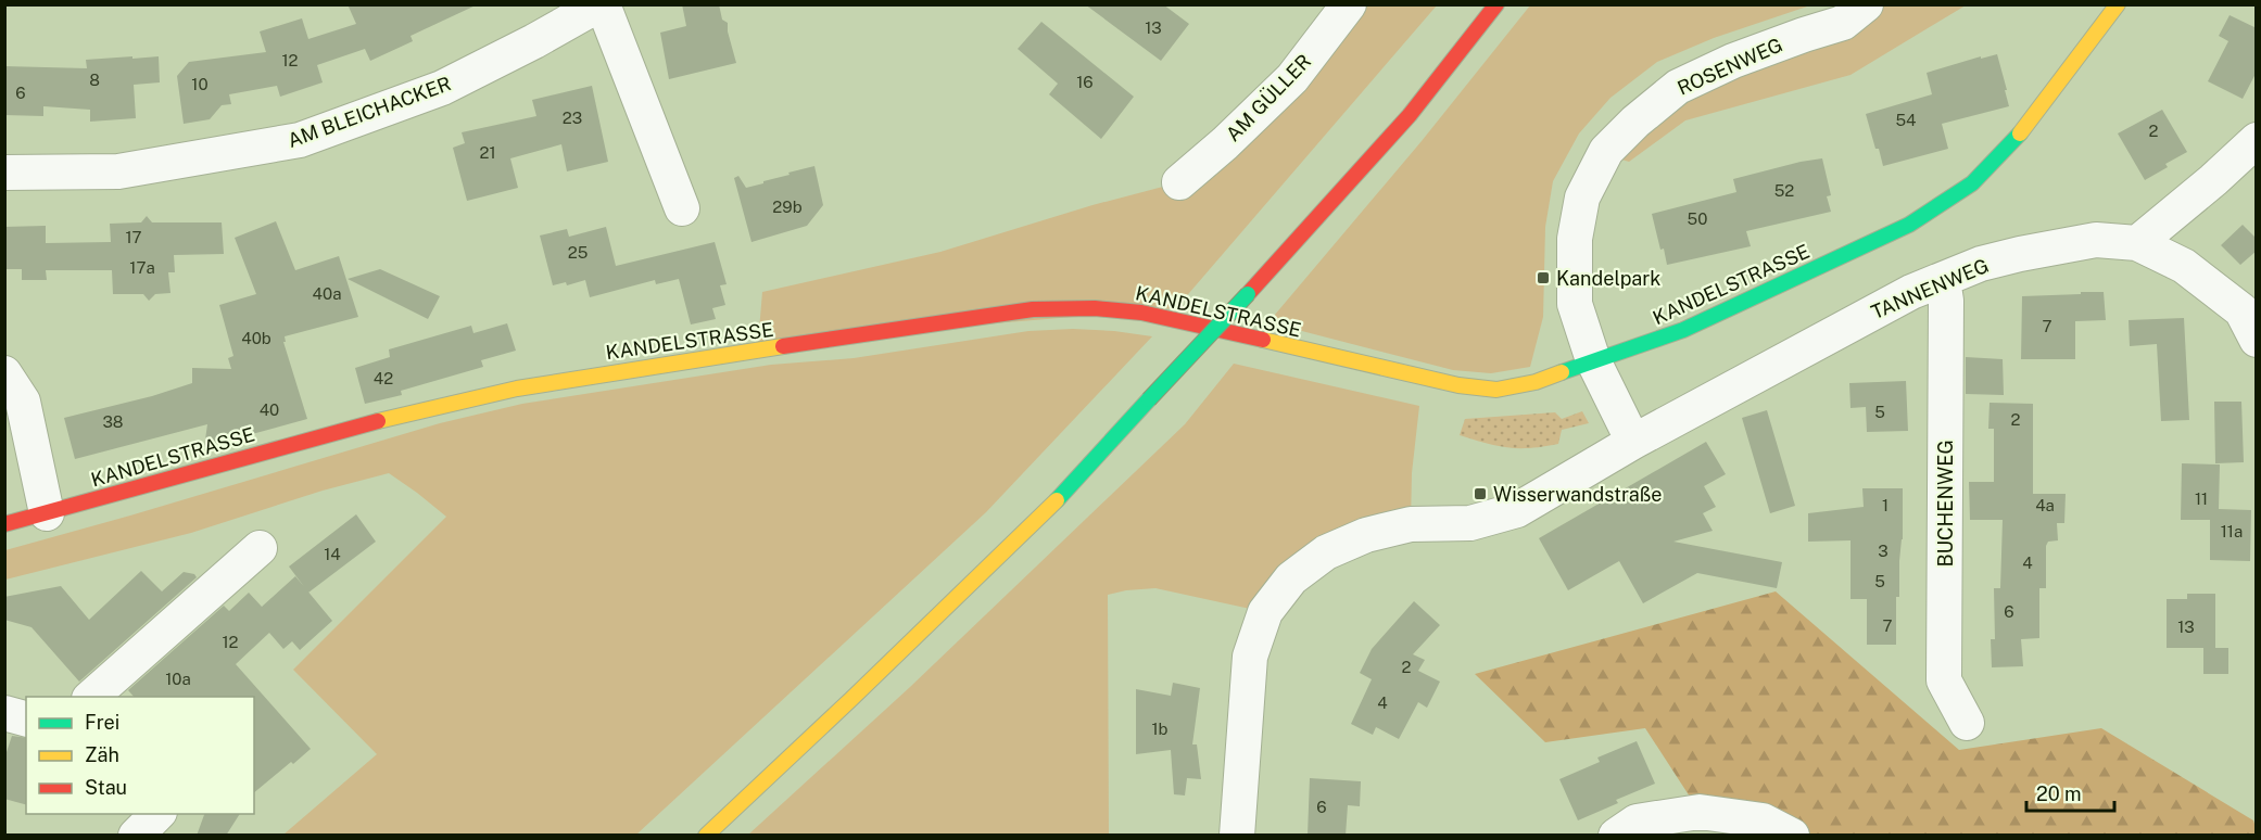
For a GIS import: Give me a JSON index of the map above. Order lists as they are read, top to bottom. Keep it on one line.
{"streets":{"main road":["KANDELSTRASSE"],"street":["ROSENWEG","AM GÜLLER","AM BLEICHACKER","TANNENWEG","BUCHENWEG"]},"crossings":[["ROSENWEG","KANDELSTRASSE"],["ROSENWEG","TANNENWEG"],["TANNENWEG","BUCHENWEG"]],"places":{"transit":["Kandelpark","Wisserwandstraße"]},"house_numbers":["13","12","8","16","10","6","23","54","2","21","52","29b","50","17","25","17a","40a","7","40b","42","40","5","2","38","11","1","4a","11a","3","14","4","5","6","7","13","12","2","10a","4","1b","6"],"legend":["Frei","Zäh","Stau"],"scale_bar":"20 m"}
